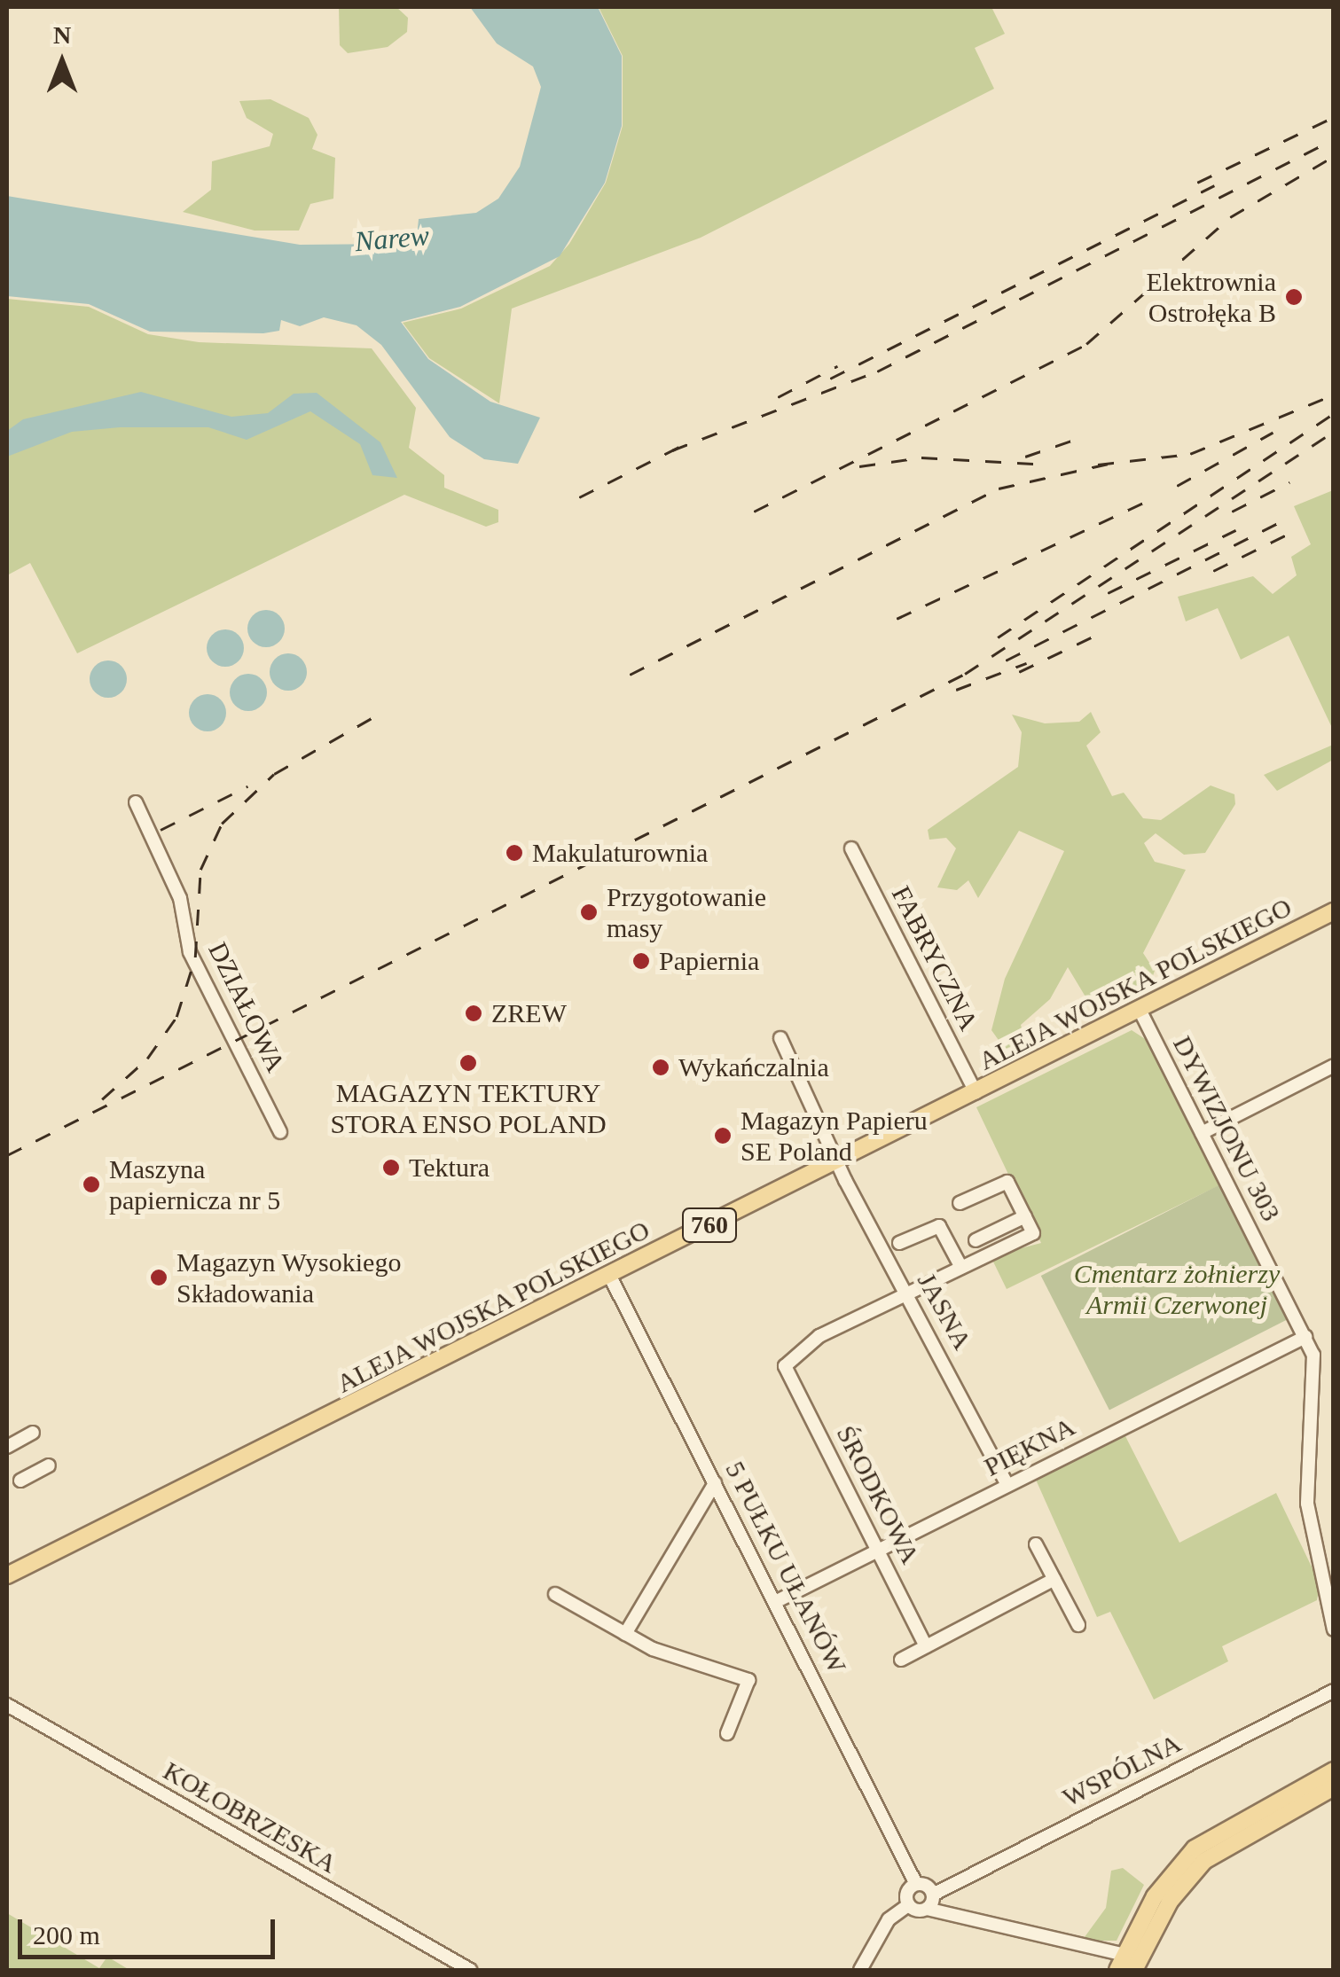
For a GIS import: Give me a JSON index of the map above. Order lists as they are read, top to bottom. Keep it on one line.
{"streets":{"main road":["ALEJA WOJSKA POLSKIEGO","760"],"street":["FABRYCZNA","DZIAŁOWA","DYWIZJONU 303","JASNA","PIĘKNA","ŚRODKOWA","5 PUŁKU UŁANÓW","WSPÓLNA","KOŁOBRZESKA"]},"crossings":[["FABRYCZNA","ALEJA WOJSKA POLSKIEGO"],["ALEJA WOJSKA POLSKIEGO","DYWIZJONU 303"],["ALEJA WOJSKA POLSKIEGO","JASNA"],["ALEJA WOJSKA POLSKIEGO","5 PUŁKU UŁANÓW"],["DYWIZJONU 303","PIĘKNA"],["JASNA","PIĘKNA"],["JASNA","ŚRODKOWA"],["PIĘKNA","ŚRODKOWA"],["PIĘKNA","5 PUŁKU UŁANÓW"]],"water":["Narew"],"parks":["Cmentarz żołnierzy Armii Czerwonej"],"places":["Elektrownia Ostrołęka B","Makulaturownia","Przygotowanie masy","Papiernia","ZREW","MAGAZYN TEKTURY STORA ENSO POLAND","Wykańczalnia","Magazyn Papieru SE Poland","Tektura","Maszyna papiernicza nr 5","Magazyn Wysokiego Składowania"],"scale_bar":"200 m","north":"top"}
